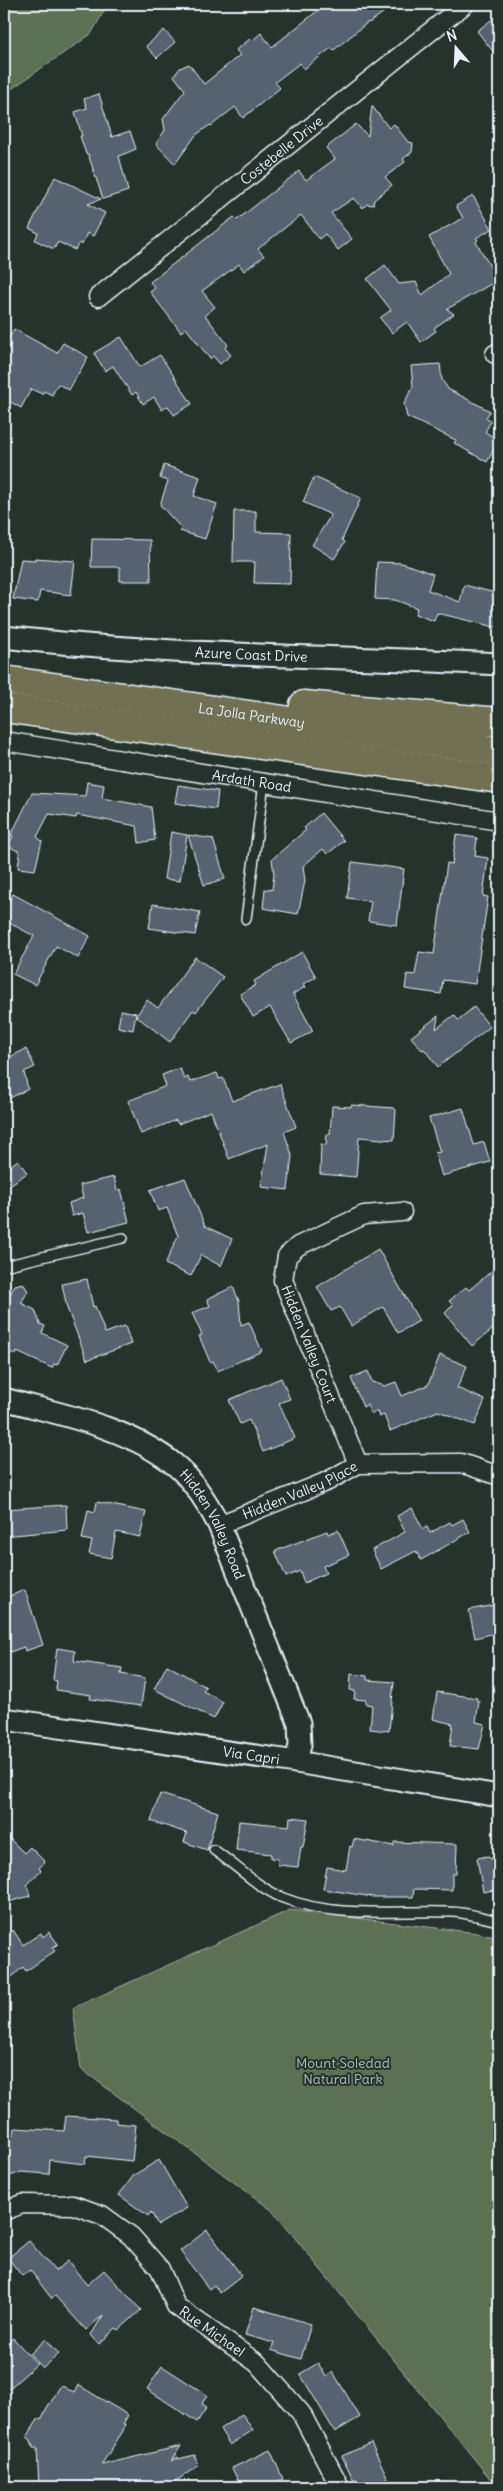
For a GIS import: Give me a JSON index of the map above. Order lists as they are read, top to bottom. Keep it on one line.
{"streets":{"highway":["La Jolla Parkway"],"street":["Costebelle Drive","Azure Coast Drive","Ardath Road","Hidden Valley Court","Hidden Valley Place","Hidden Valley Road","Via Capri","Rue Michael"]},"crossings":[["Hidden Valley Court","Hidden Valley Place"],["Hidden Valley Place","Hidden Valley Road"],["Hidden Valley Road","Via Capri"]],"parks":["Mount Soledad Natural Park"],"north":"top"}
